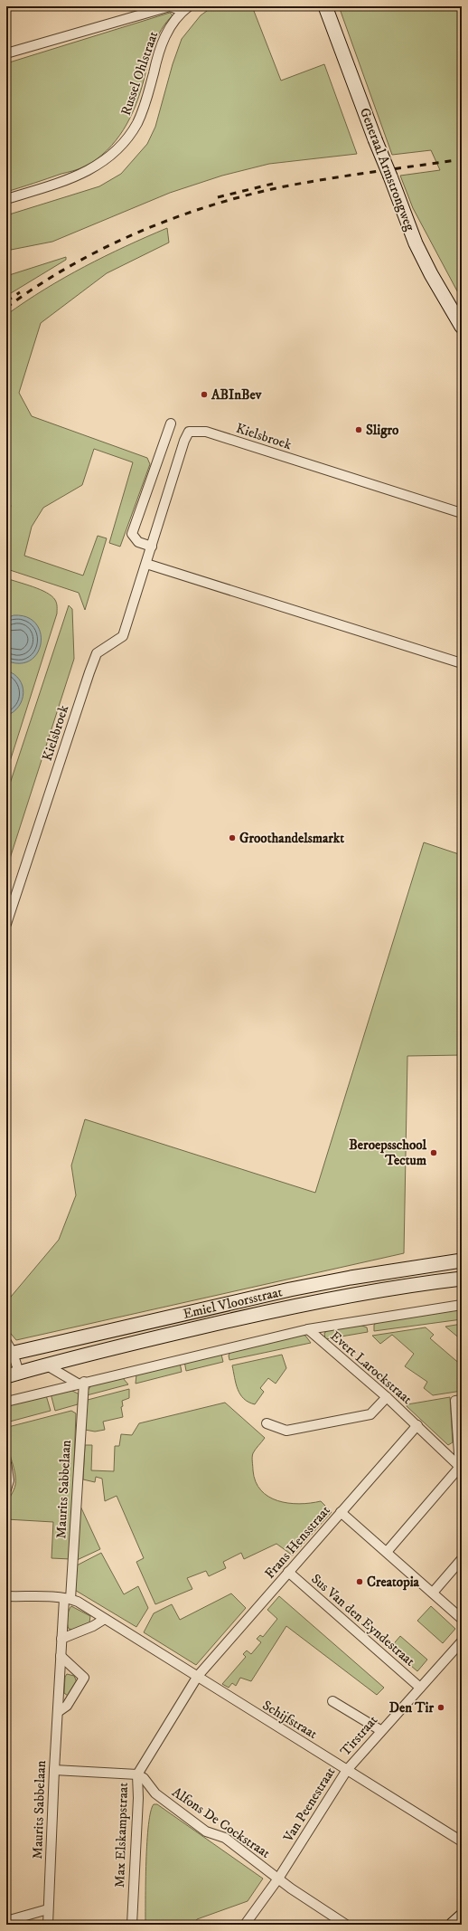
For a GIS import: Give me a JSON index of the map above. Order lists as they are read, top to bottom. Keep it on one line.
{"streets":{"street":["Russel Ohlstraat","Generaal Armstrongweg","Kielsbroek","Emiel Vloorsstraat","Evert Larockstraat","Maurits Sabbelaan","Frans Hensstraat","Sus Van den Eyndestraat","Schijfstraat","Tirstraat","Van Peenestraat","Alfons De Cockstraat","Max Elskampstraat"]},"crossings":[["Evert Larockstraat","Frans Hensstraat"],["Maurits Sabbelaan","Schijfstraat"],["Frans Hensstraat","Sus Van den Eyndestraat"],["Frans Hensstraat","Schijfstraat"],["Frans Hensstraat","Max Elskampstraat"],["Sus Van den Eyndestraat","Tirstraat"],["Schijfstraat","Tirstraat"],["Schijfstraat","Van Peenestraat"],["Schijfstraat","Max Elskampstraat"],["Tirstraat","Van Peenestraat"],["Van Peenestraat","Alfons De Cockstraat"],["Alfons De Cockstraat","Max Elskampstraat"]],"places":["ABInBev","Sligro","Groothandelsmarkt","Beroepsschool Tectum","Creatopia","Den Tir"]}
